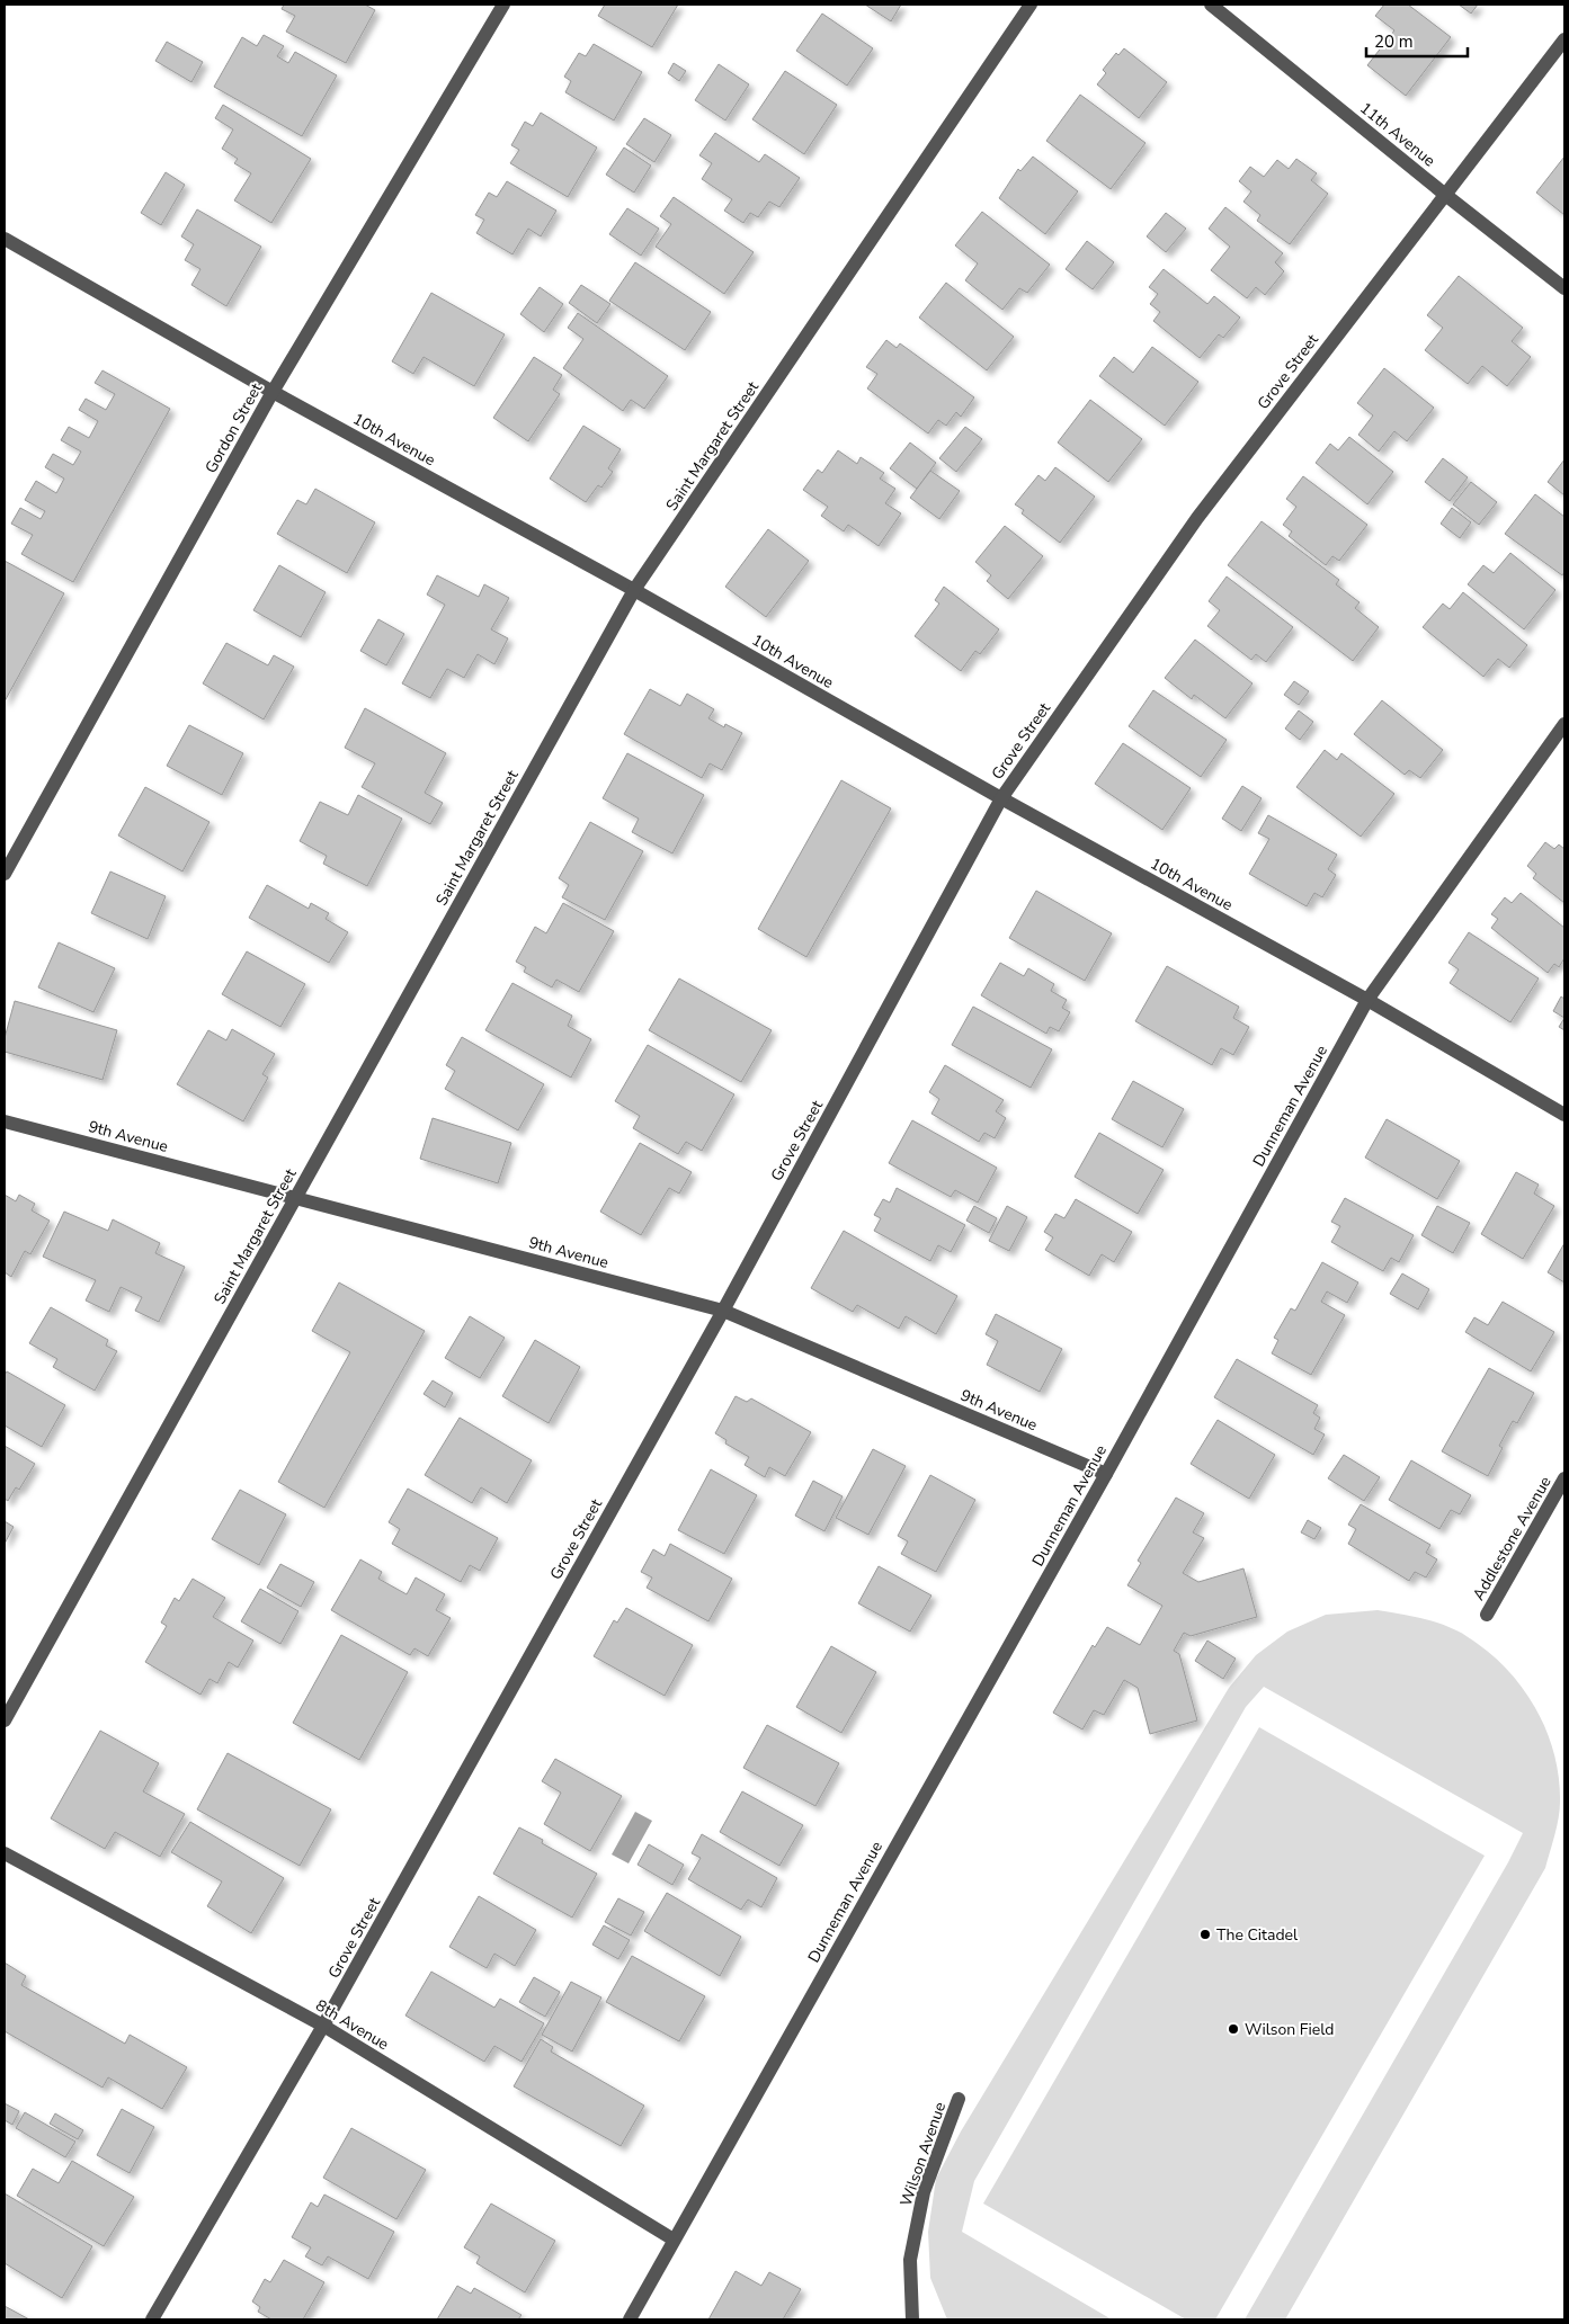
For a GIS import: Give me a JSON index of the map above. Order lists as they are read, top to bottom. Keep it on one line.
{"streets":{"street":["11th Avenue","Grove Street","Gordon Street","10th Avenue","Saint Margaret Street","Dunneman Avenue","9th Avenue","Addlestone Avenue","8th Avenue","Wilson Avenue"]},"crossings":[["11th Avenue","Grove Street"],["Grove Street","10th Avenue"],["Grove Street","9th Avenue"],["Grove Street","8th Avenue"],["Gordon Street","10th Avenue"],["10th Avenue","Saint Margaret Street"],["10th Avenue","Dunneman Avenue"],["Saint Margaret Street","9th Avenue"],["Dunneman Avenue","9th Avenue"],["Dunneman Avenue","8th Avenue"]],"places":["The Citadel","Wilson Field"],"scale_bar":"20 m"}
